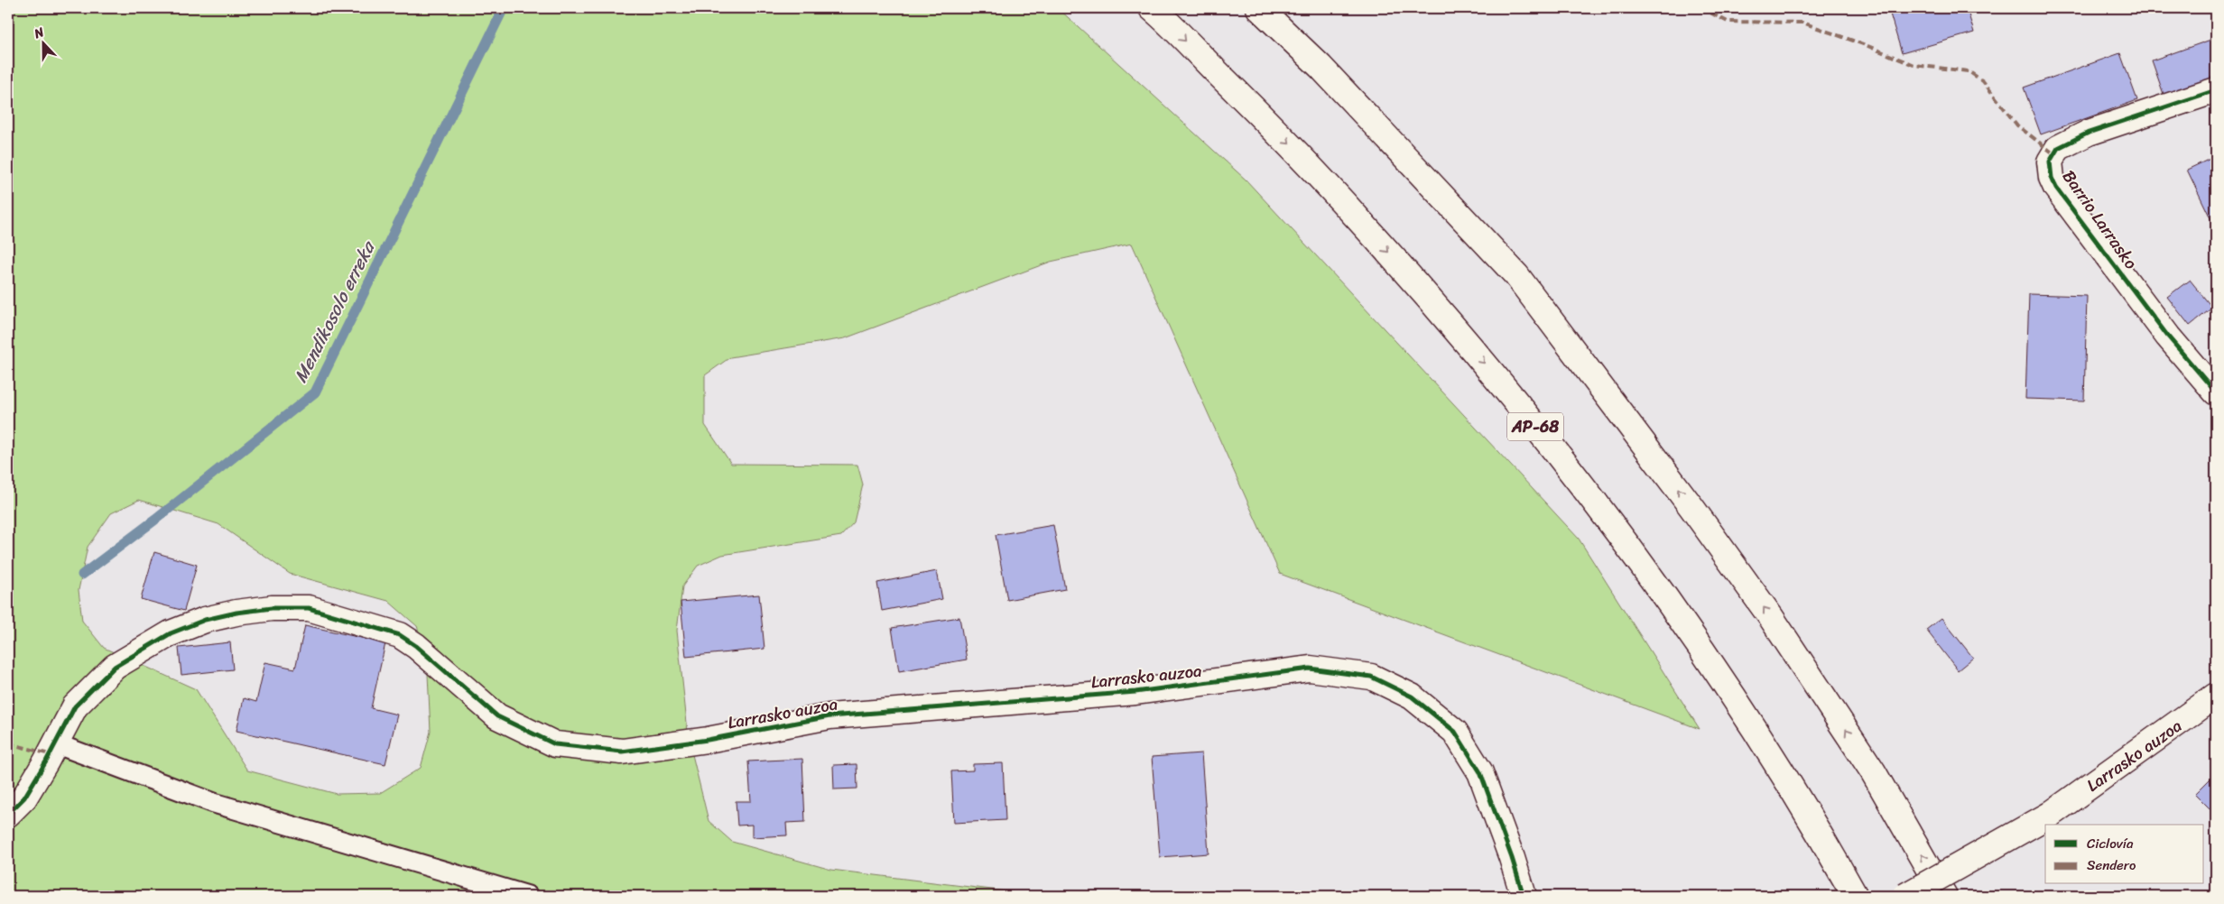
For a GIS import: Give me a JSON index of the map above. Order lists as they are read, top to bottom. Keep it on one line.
{"streets":{"main road":["Barrio Larrasko","AP-68","Larrasko auzoa"]},"water":["Mendikosolo erreka"],"legend":["Ciclovía","Sendero"],"north":"top"}
